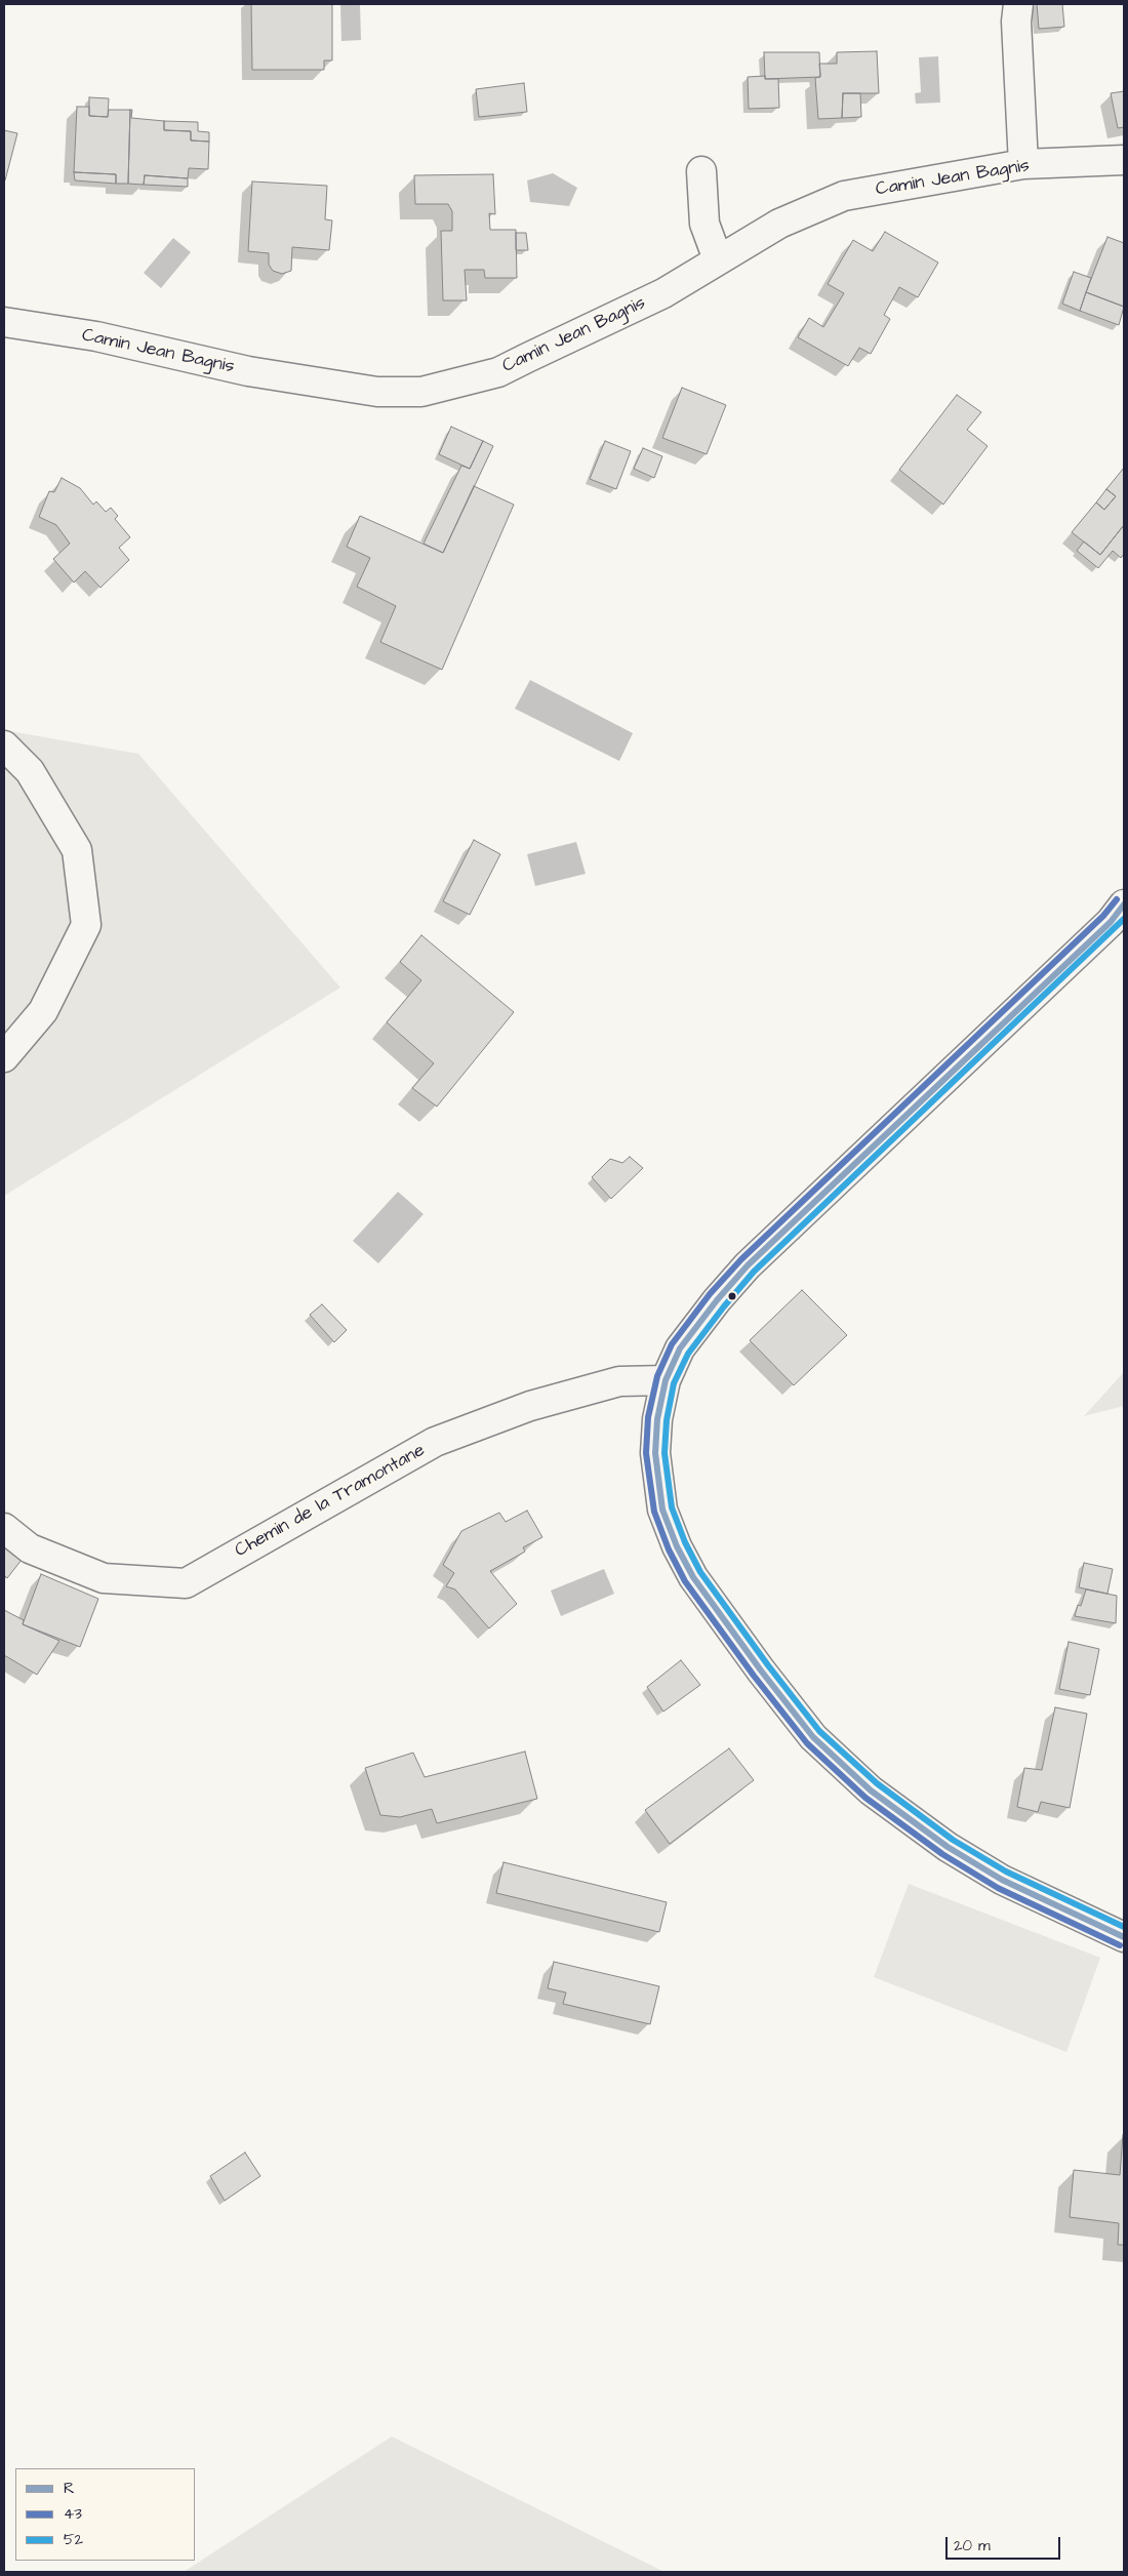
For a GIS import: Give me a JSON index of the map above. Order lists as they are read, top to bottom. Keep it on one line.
{"streets":{"street":["Camin Jean Bagnis","Chemin de la Tramontane"]},"lines":["transit line 43","transit line R","transit line 52"],"legend":["R","43","52"],"scale_bar":"20 m"}
